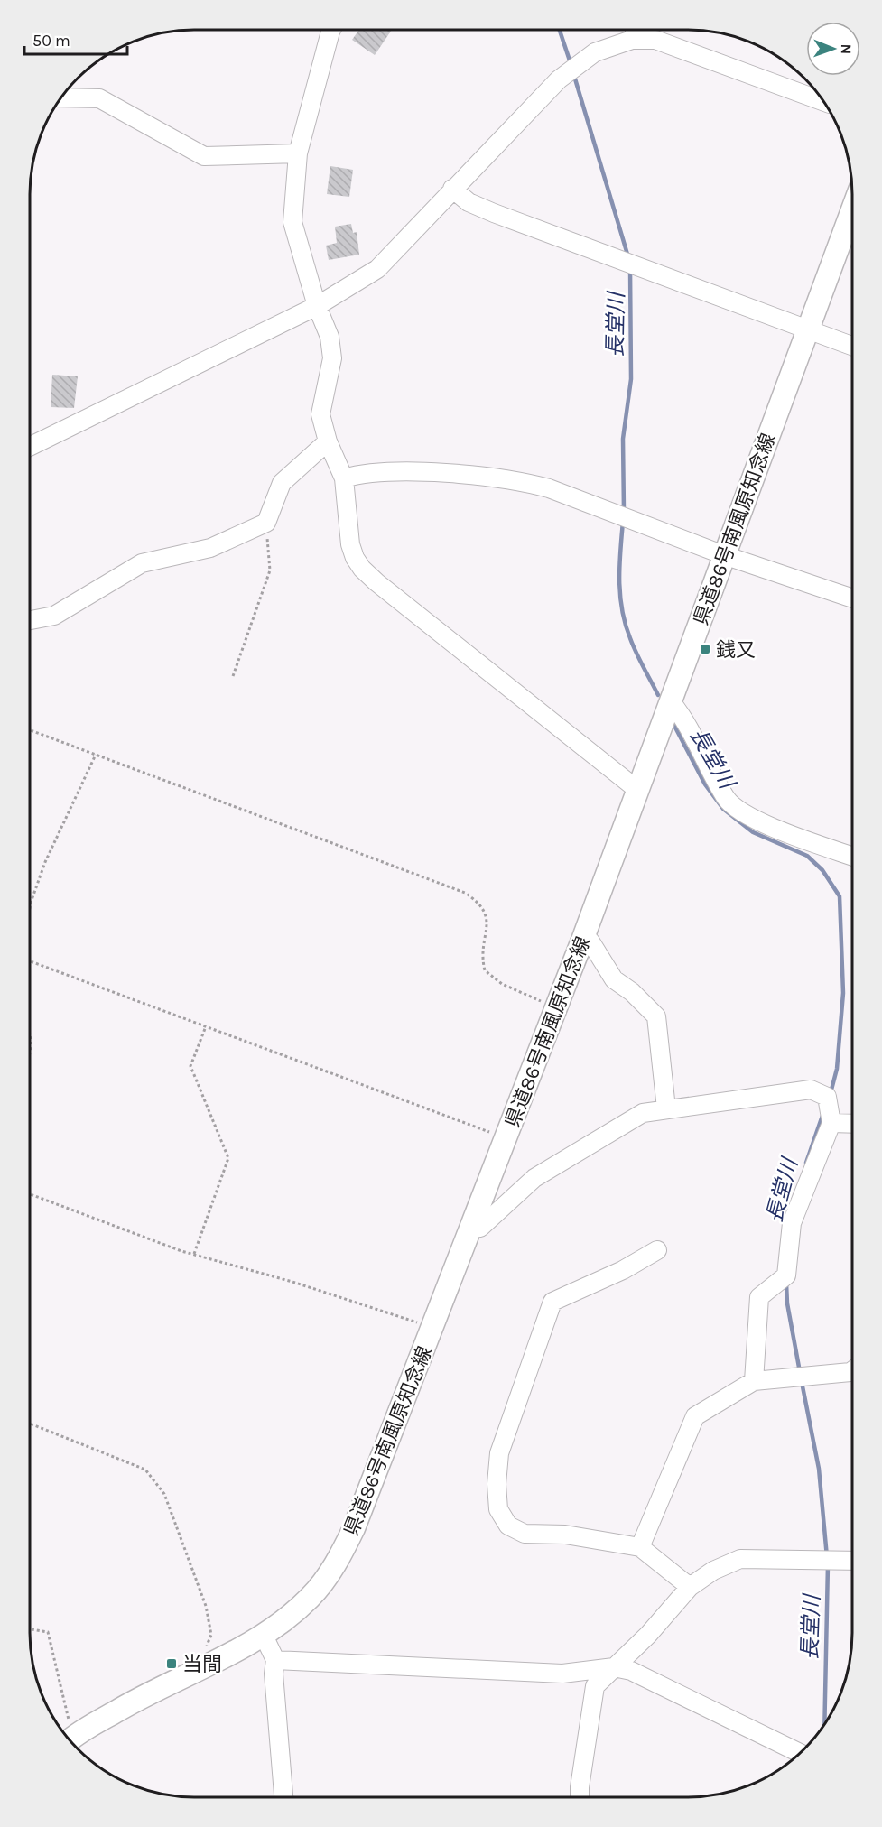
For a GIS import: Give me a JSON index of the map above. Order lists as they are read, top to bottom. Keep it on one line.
{"streets":{"main road":["県道86号南風原知念線"]},"water":["長堂川"],"places":{"transit":["銭又","当間"]},"scale_bar":"50 m","north":"right"}
